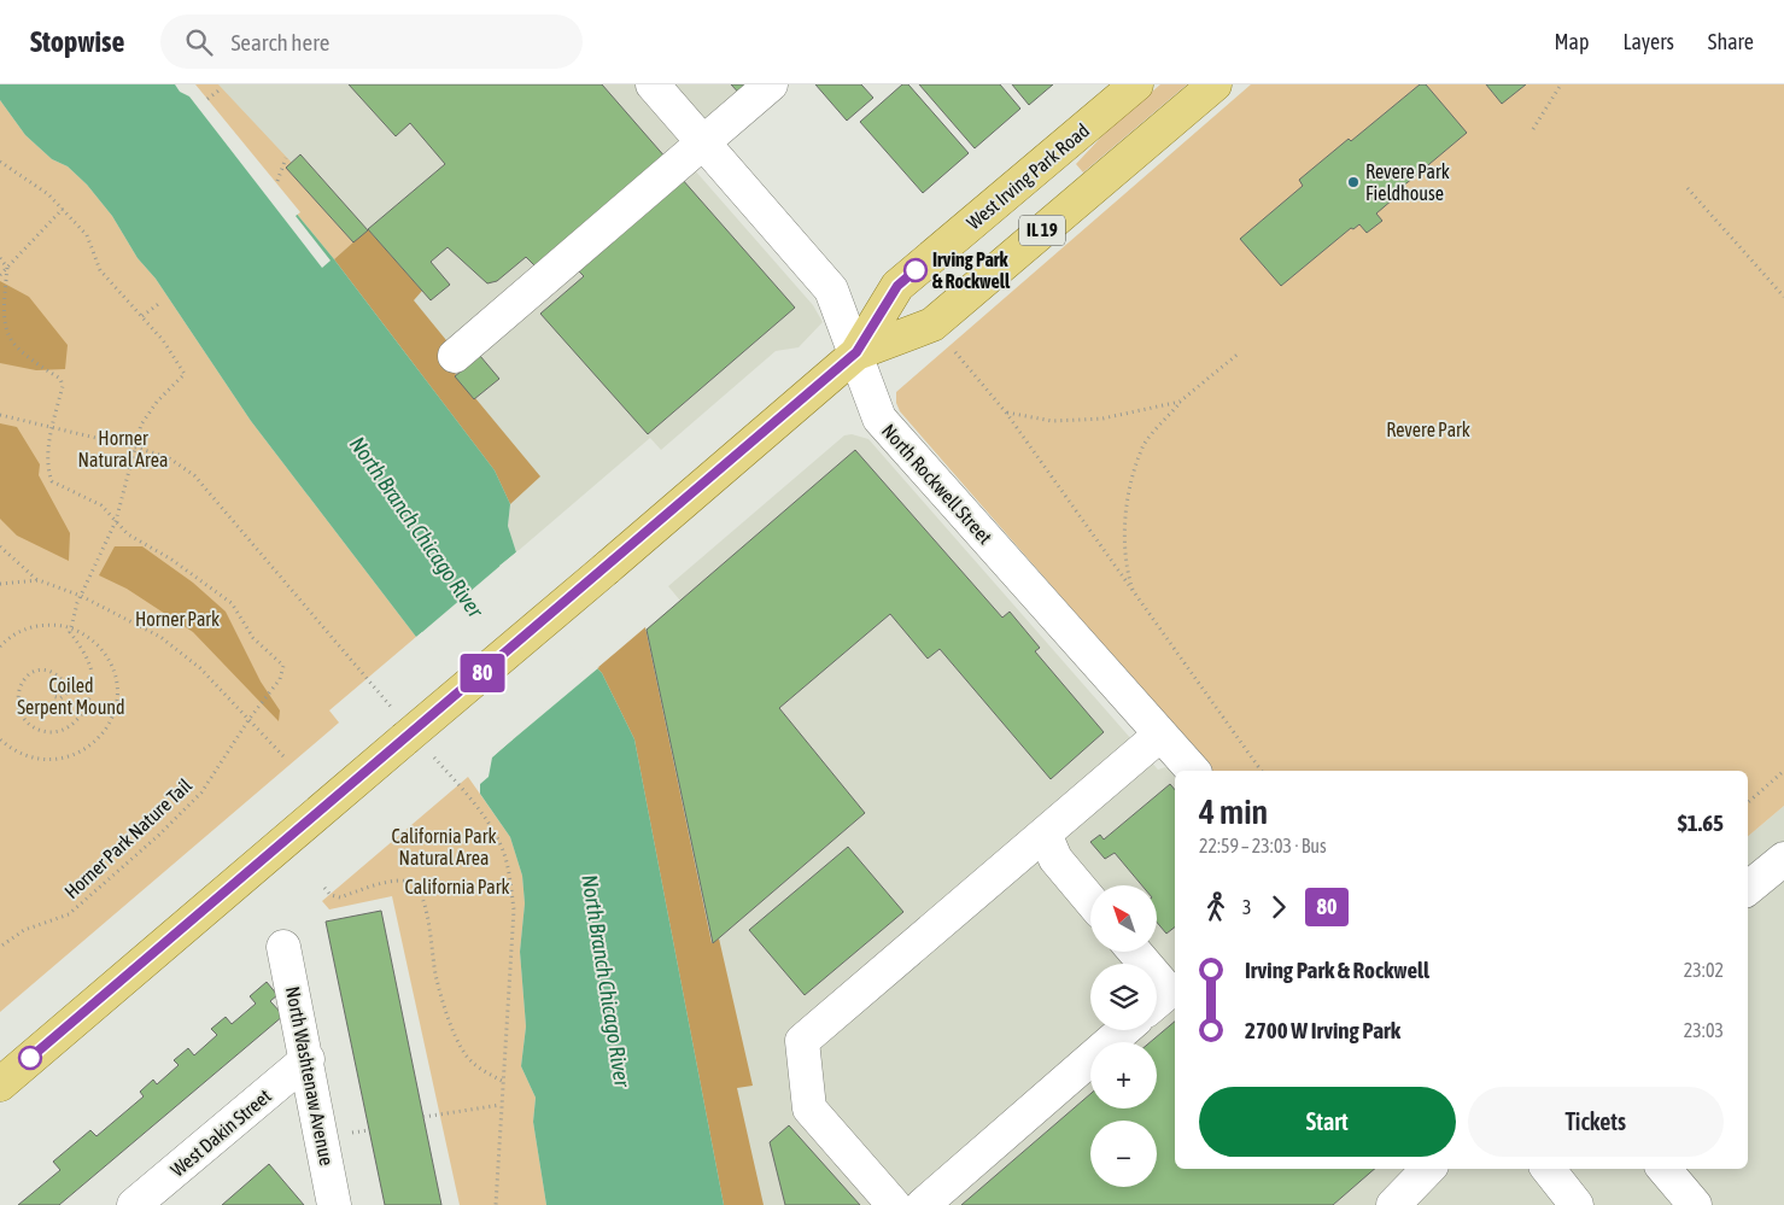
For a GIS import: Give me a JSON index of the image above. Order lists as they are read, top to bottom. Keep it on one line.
{"streets":{"main road":["West Irving Park Road","IL 19"],"street":["North Rockwell Street","North Washtenaw Avenue","West Dakin Street"],"path":["Horner Park Nature Tail"]},"crossings":[["West Irving Park Road","North Rockwell Street"],["North Washtenaw Avenue","West Dakin Street"]],"water":["North Branch Chicago River"],"parks":["Revere Park","Horner Natural Area","Horner Park","Coiled Serpent Mound","California Park Natural Area","California Park"],"places":["Revere Park Fieldhouse","Irving Park & Rockwell"],"lines":["bus line 80"],"north":"top left","page":{"header":"Stopwise","search":"Search here","nav":["Map","Layers","Share"],"on_map":"80","heading":["4 min","22:59 – 23:03 · Bus","$1.65"],"legs":["3","80"],"map_buttons":["+","−"],"list":[{"name":"Irving Park & Rockwell","value":"23:02"},{"name":"2700 W Irving Park","value":"23:03"}],"buttons":["Start","Tickets"]}}
